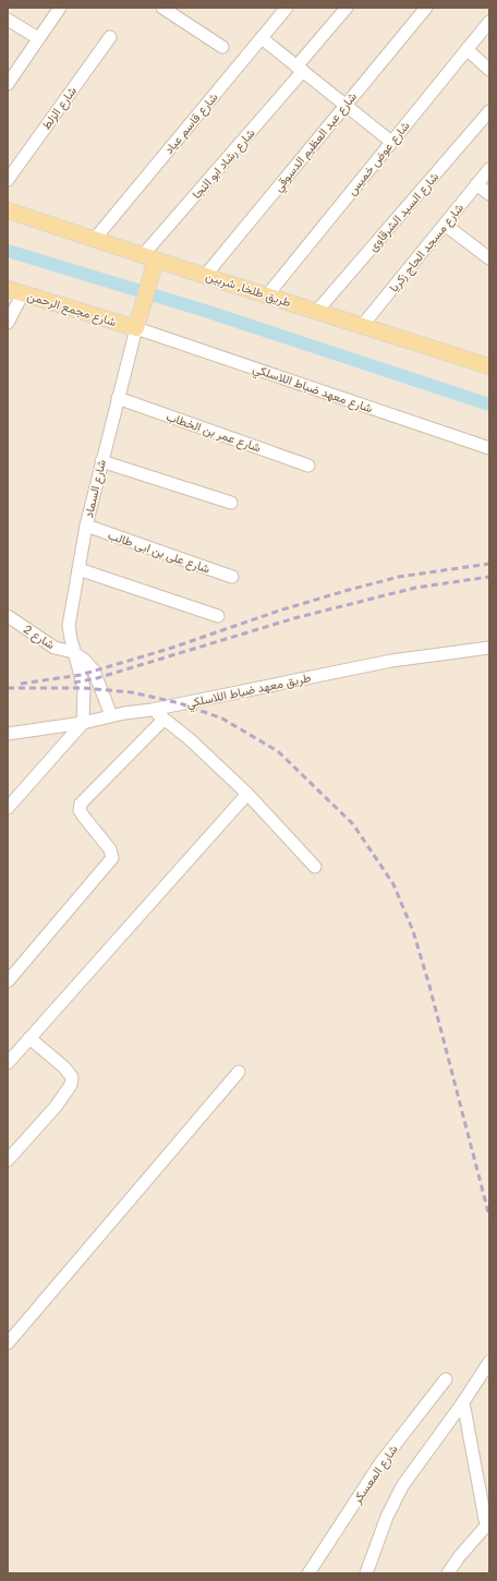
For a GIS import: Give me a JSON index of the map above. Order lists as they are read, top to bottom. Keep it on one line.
{"streets":{"main road":["طريق طلخا, شربين","شارع مجمع الرحمن"],"street":["شارع الزلط","شارع قاسم عياد","شارع عبد العظيم الدسوقي","شارع عوض خميس","شارع رشاد ابو النجا","شارع السيد الشرقاوى","شارع مسجد الحاج زكريا","شارع معهد ضباط اللاسلكي","شارع عمر بن الخطاب","شارع السماد","شارع على بن ابى طالب","شارع 2","طريق معهد ضباط اللاسلكي","شارع المعسكر"]},"crossings":[["شارع قاسم عياد","طريق طلخا, شربين"],["شارع عبد العظيم الدسوقي","طريق طلخا, شربين"],["شارع عوض خميس","طريق طلخا, شربين"],["شارع رشاد ابو النجا","طريق طلخا, شربين"],["شارع السيد الشرقاوى","طريق طلخا, شربين"],["شارع مسجد الحاج زكريا","طريق طلخا, شربين"],["شارع مجمع الرحمن","شارع معهد ضباط اللاسلكي"],["شارع مجمع الرحمن","شارع السماد"],["شارع معهد ضباط اللاسلكي","شارع السماد"],["شارع عمر بن الخطاب","شارع السماد"],["شارع السماد","شارع على بن ابى طالب"],["شارع السماد","شارع 2"],["شارع السماد","طريق معهد ضباط اللاسلكي"]]}
